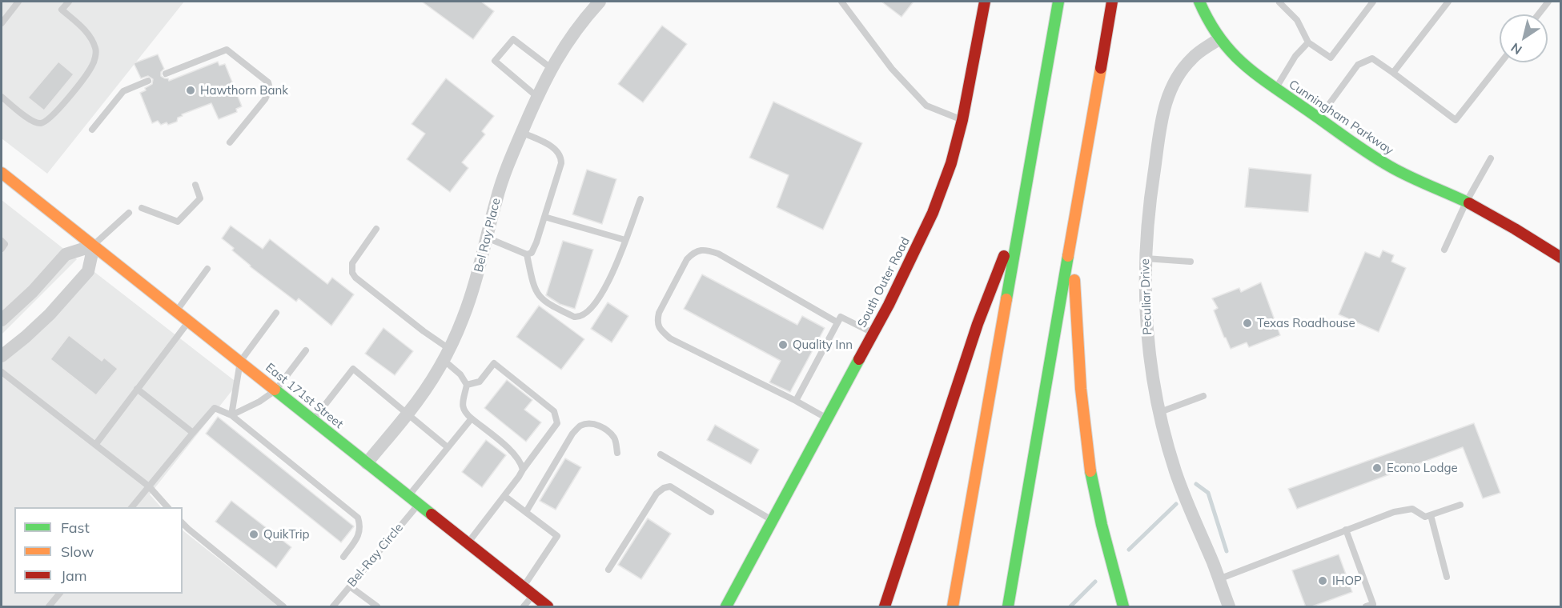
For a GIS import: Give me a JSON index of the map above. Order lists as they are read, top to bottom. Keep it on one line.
{"streets":{"main road":["Cunningham Parkway","South Outer Road","East 171st Street"],"street":["Bel Ray Place","Peculiar Drive"],"lane":["Bel-Ray Circle"]},"crossings":[["Cunningham Parkway","Peculiar Drive"],["Bel Ray Place","East 171st Street"],["East 171st Street","Bel-Ray Circle"]],"places":["Hawthorn Bank","Texas Roadhouse","Quality Inn","Econo Lodge","QuikTrip","IHOP"],"legend":["Fast","Slow","Jam"],"north":"bottom left"}
